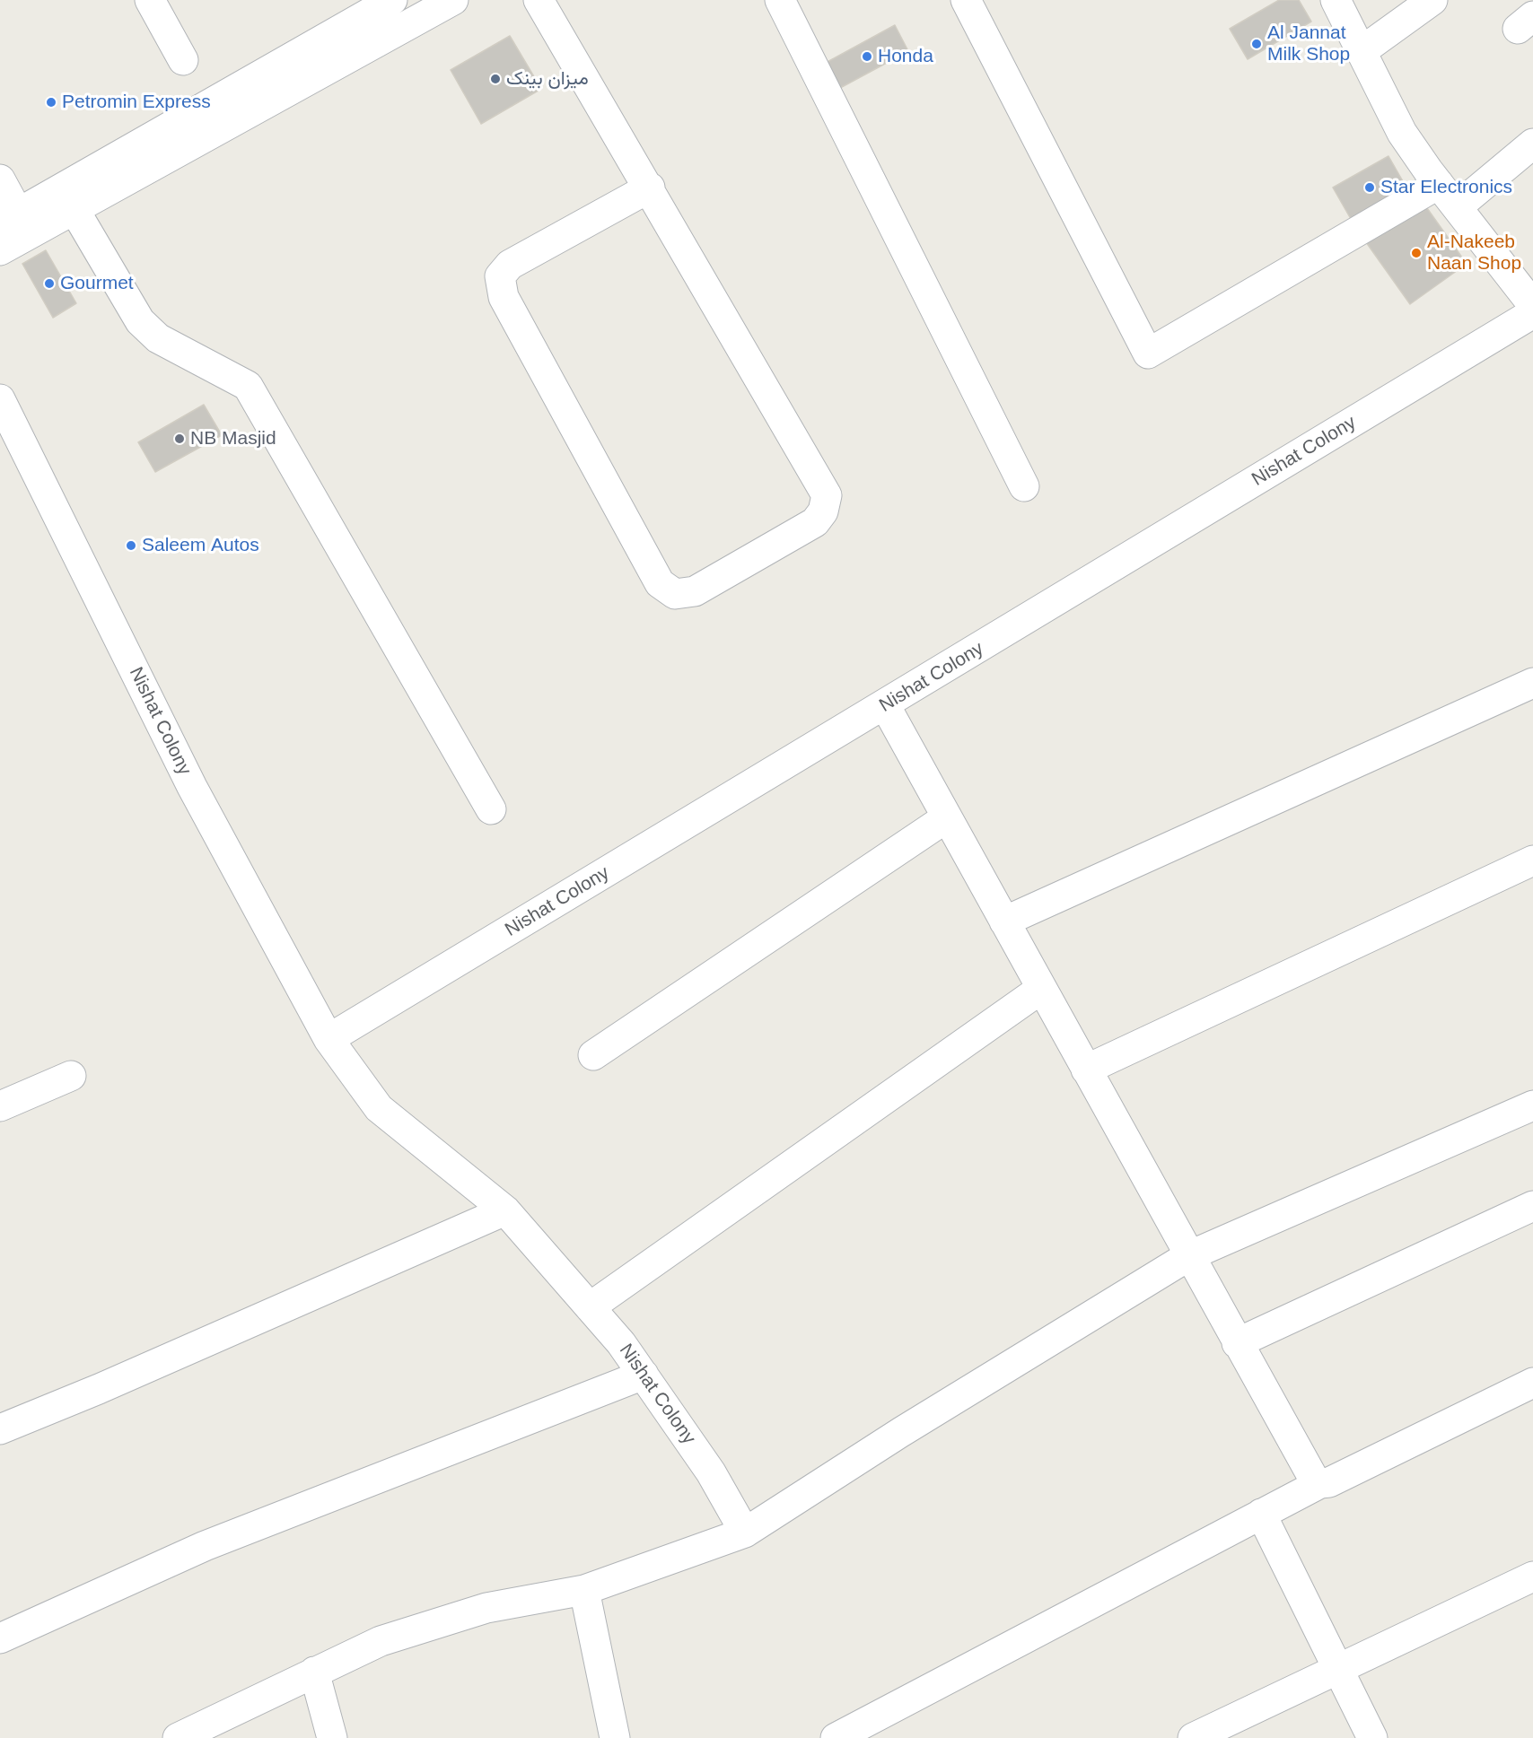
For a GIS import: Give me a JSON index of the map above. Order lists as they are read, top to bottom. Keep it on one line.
{"streets":{"street":["Nishat Colony"]},"places":["Al Jannat Milk Shop","Honda","میزان بینک","Petromin Express","Star Electronics","Al-Nakeeb Naan Shop","Gourmet","NB Masjid","Saleem Autos"]}
